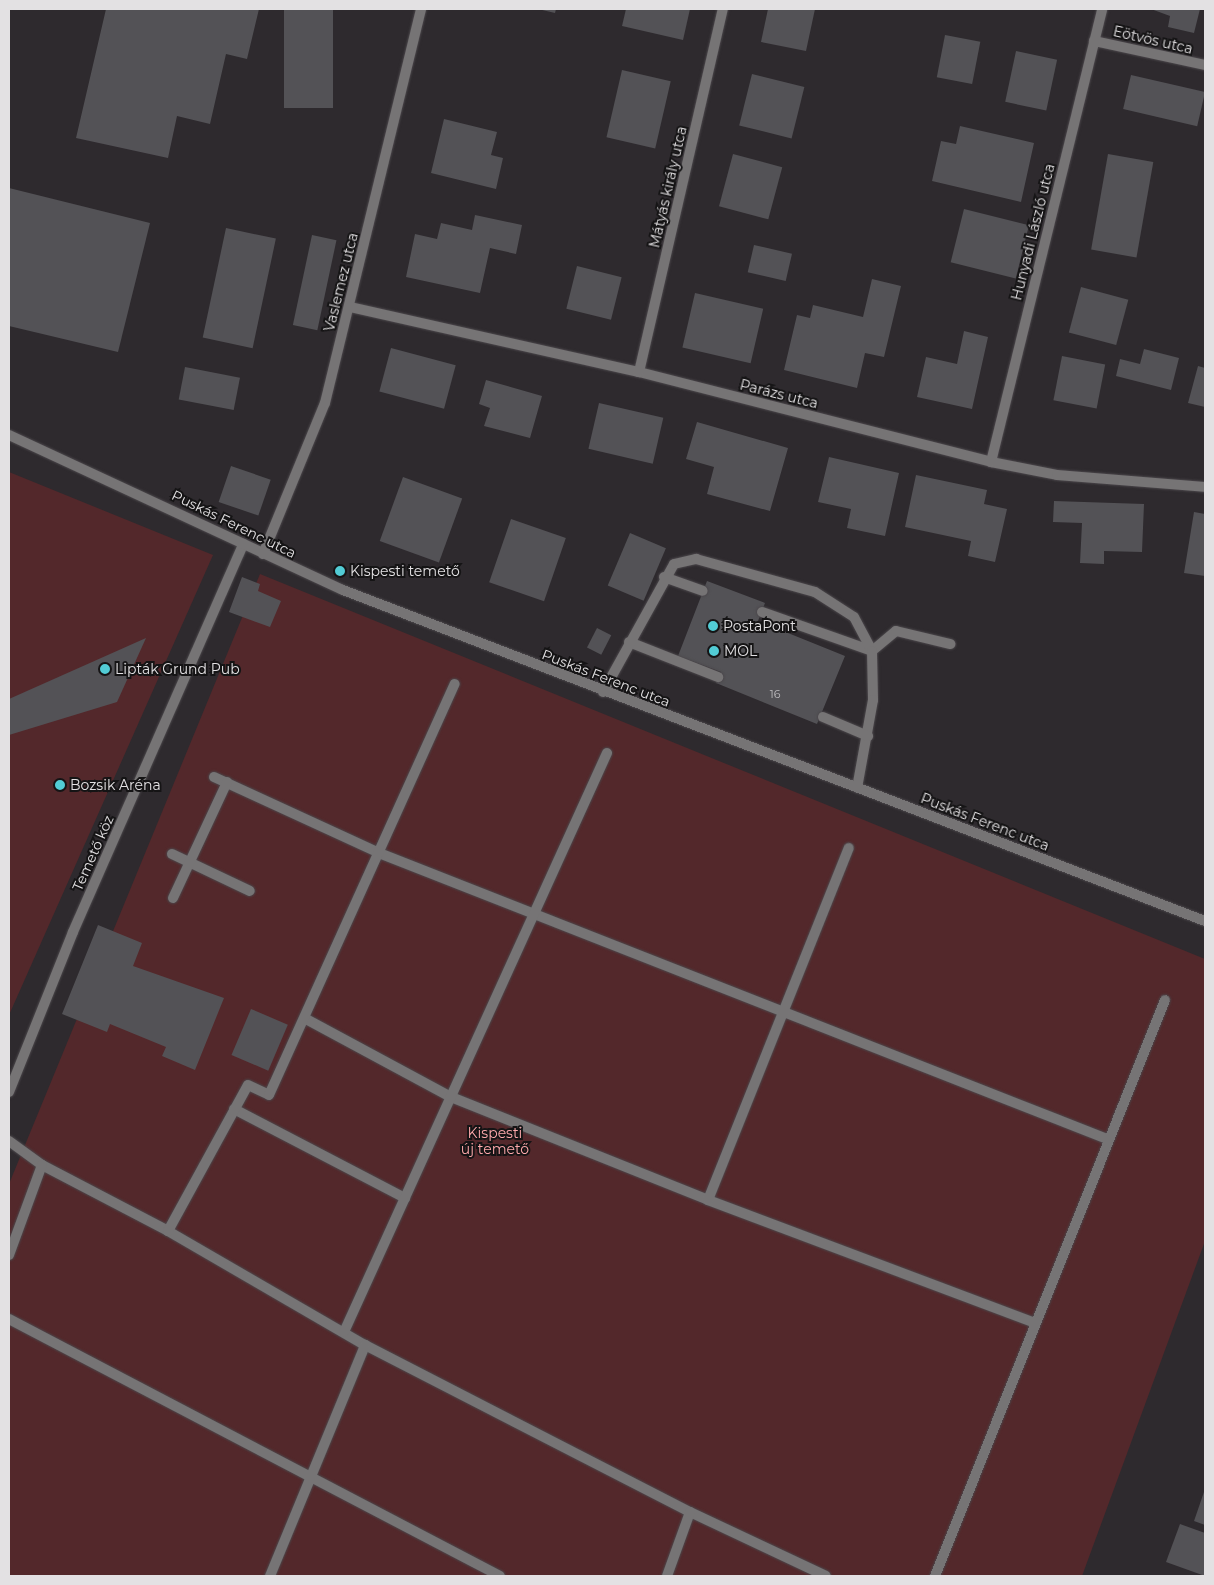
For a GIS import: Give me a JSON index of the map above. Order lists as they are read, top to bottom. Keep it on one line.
{"streets":{"street":["Eötvös utca","Mátyás király utca","Hunyadi László utca","Vaslemez utca","Parázs utca","Puskás Ferenc utca","Temető köz"]},"crossings":[["Eötvös utca","Hunyadi László utca"],["Mátyás király utca","Parázs utca"],["Hunyadi László utca","Parázs utca"],["Vaslemez utca","Parázs utca"],["Vaslemez utca","Puskás Ferenc utca"],["Puskás Ferenc utca","Temető köz"]],"parks":["Kispesti új temető"],"places":["Kispesti temető","PostaPont","MOL","Lipták Grund Pub","Bozsik Aréna"],"house_numbers":["16"]}
